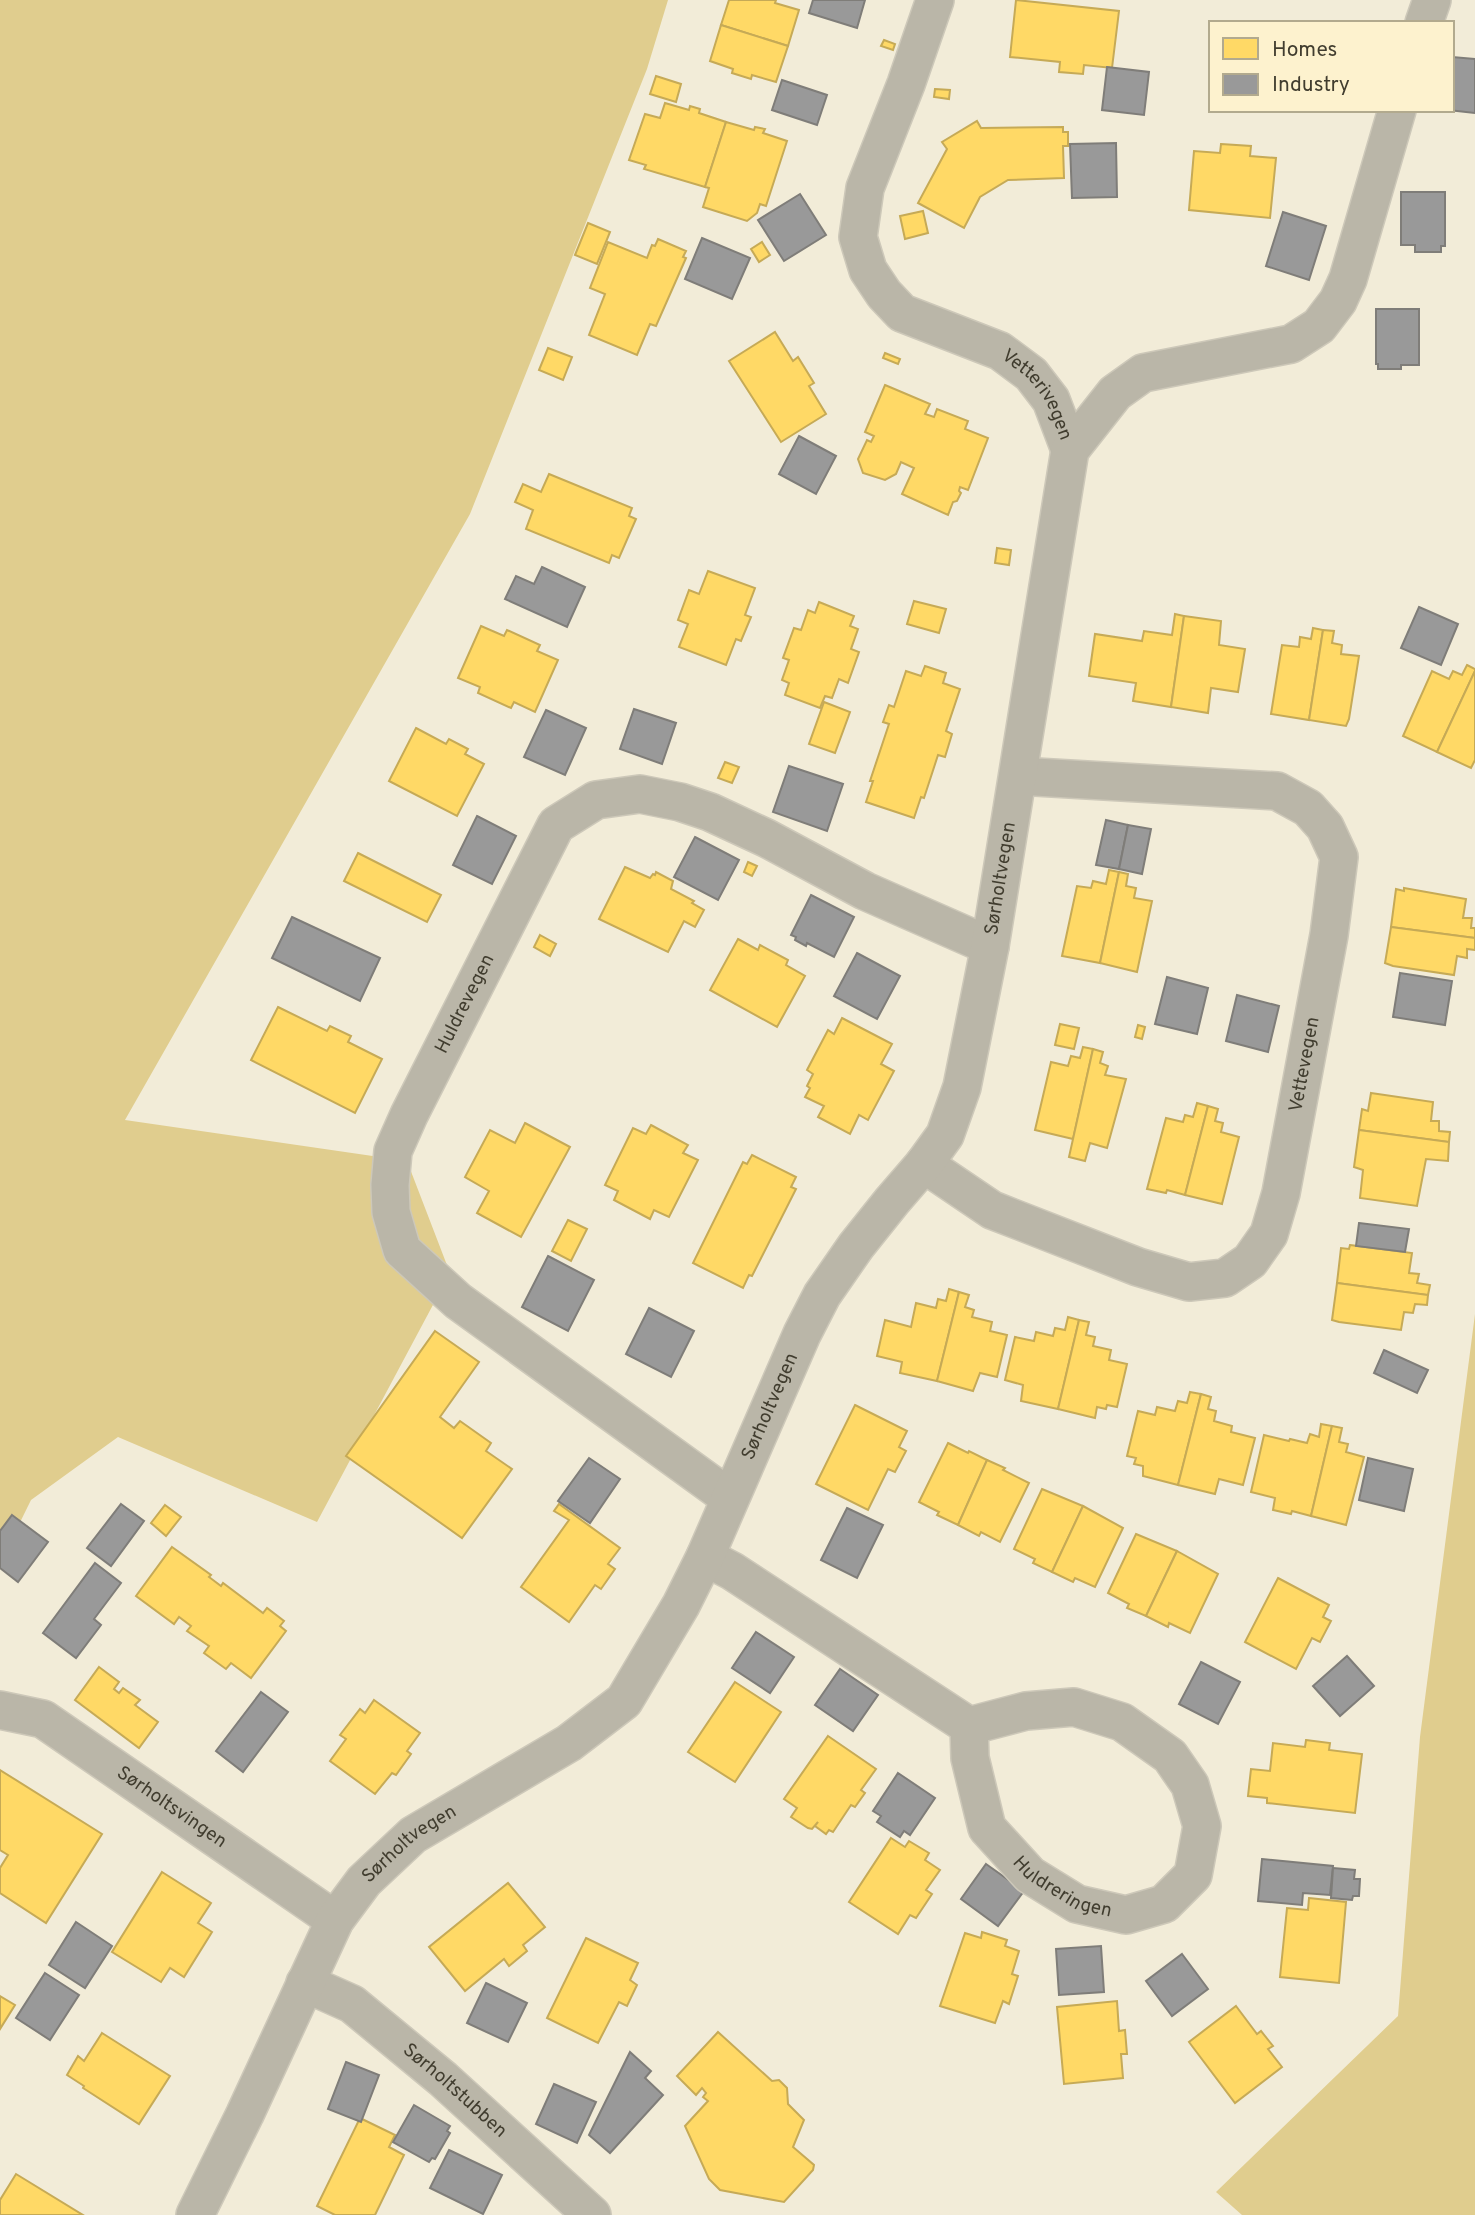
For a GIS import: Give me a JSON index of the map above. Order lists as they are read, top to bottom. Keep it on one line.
{"streets":{"street":["Vetterivegen","Sørholtvegen","Huldrevegen","Vettevegen","Sørholtsvingen","Huldreringen","Sørholtstubben"]},"crossings":[["Vetterivegen","Sørholtvegen"],["Sørholtvegen","Huldrevegen"],["Sørholtvegen","Vettevegen"],["Sørholtvegen","Sørholtsvingen"],["Sørholtvegen","Sørholtstubben"]],"legend":["Homes","Industry"]}
